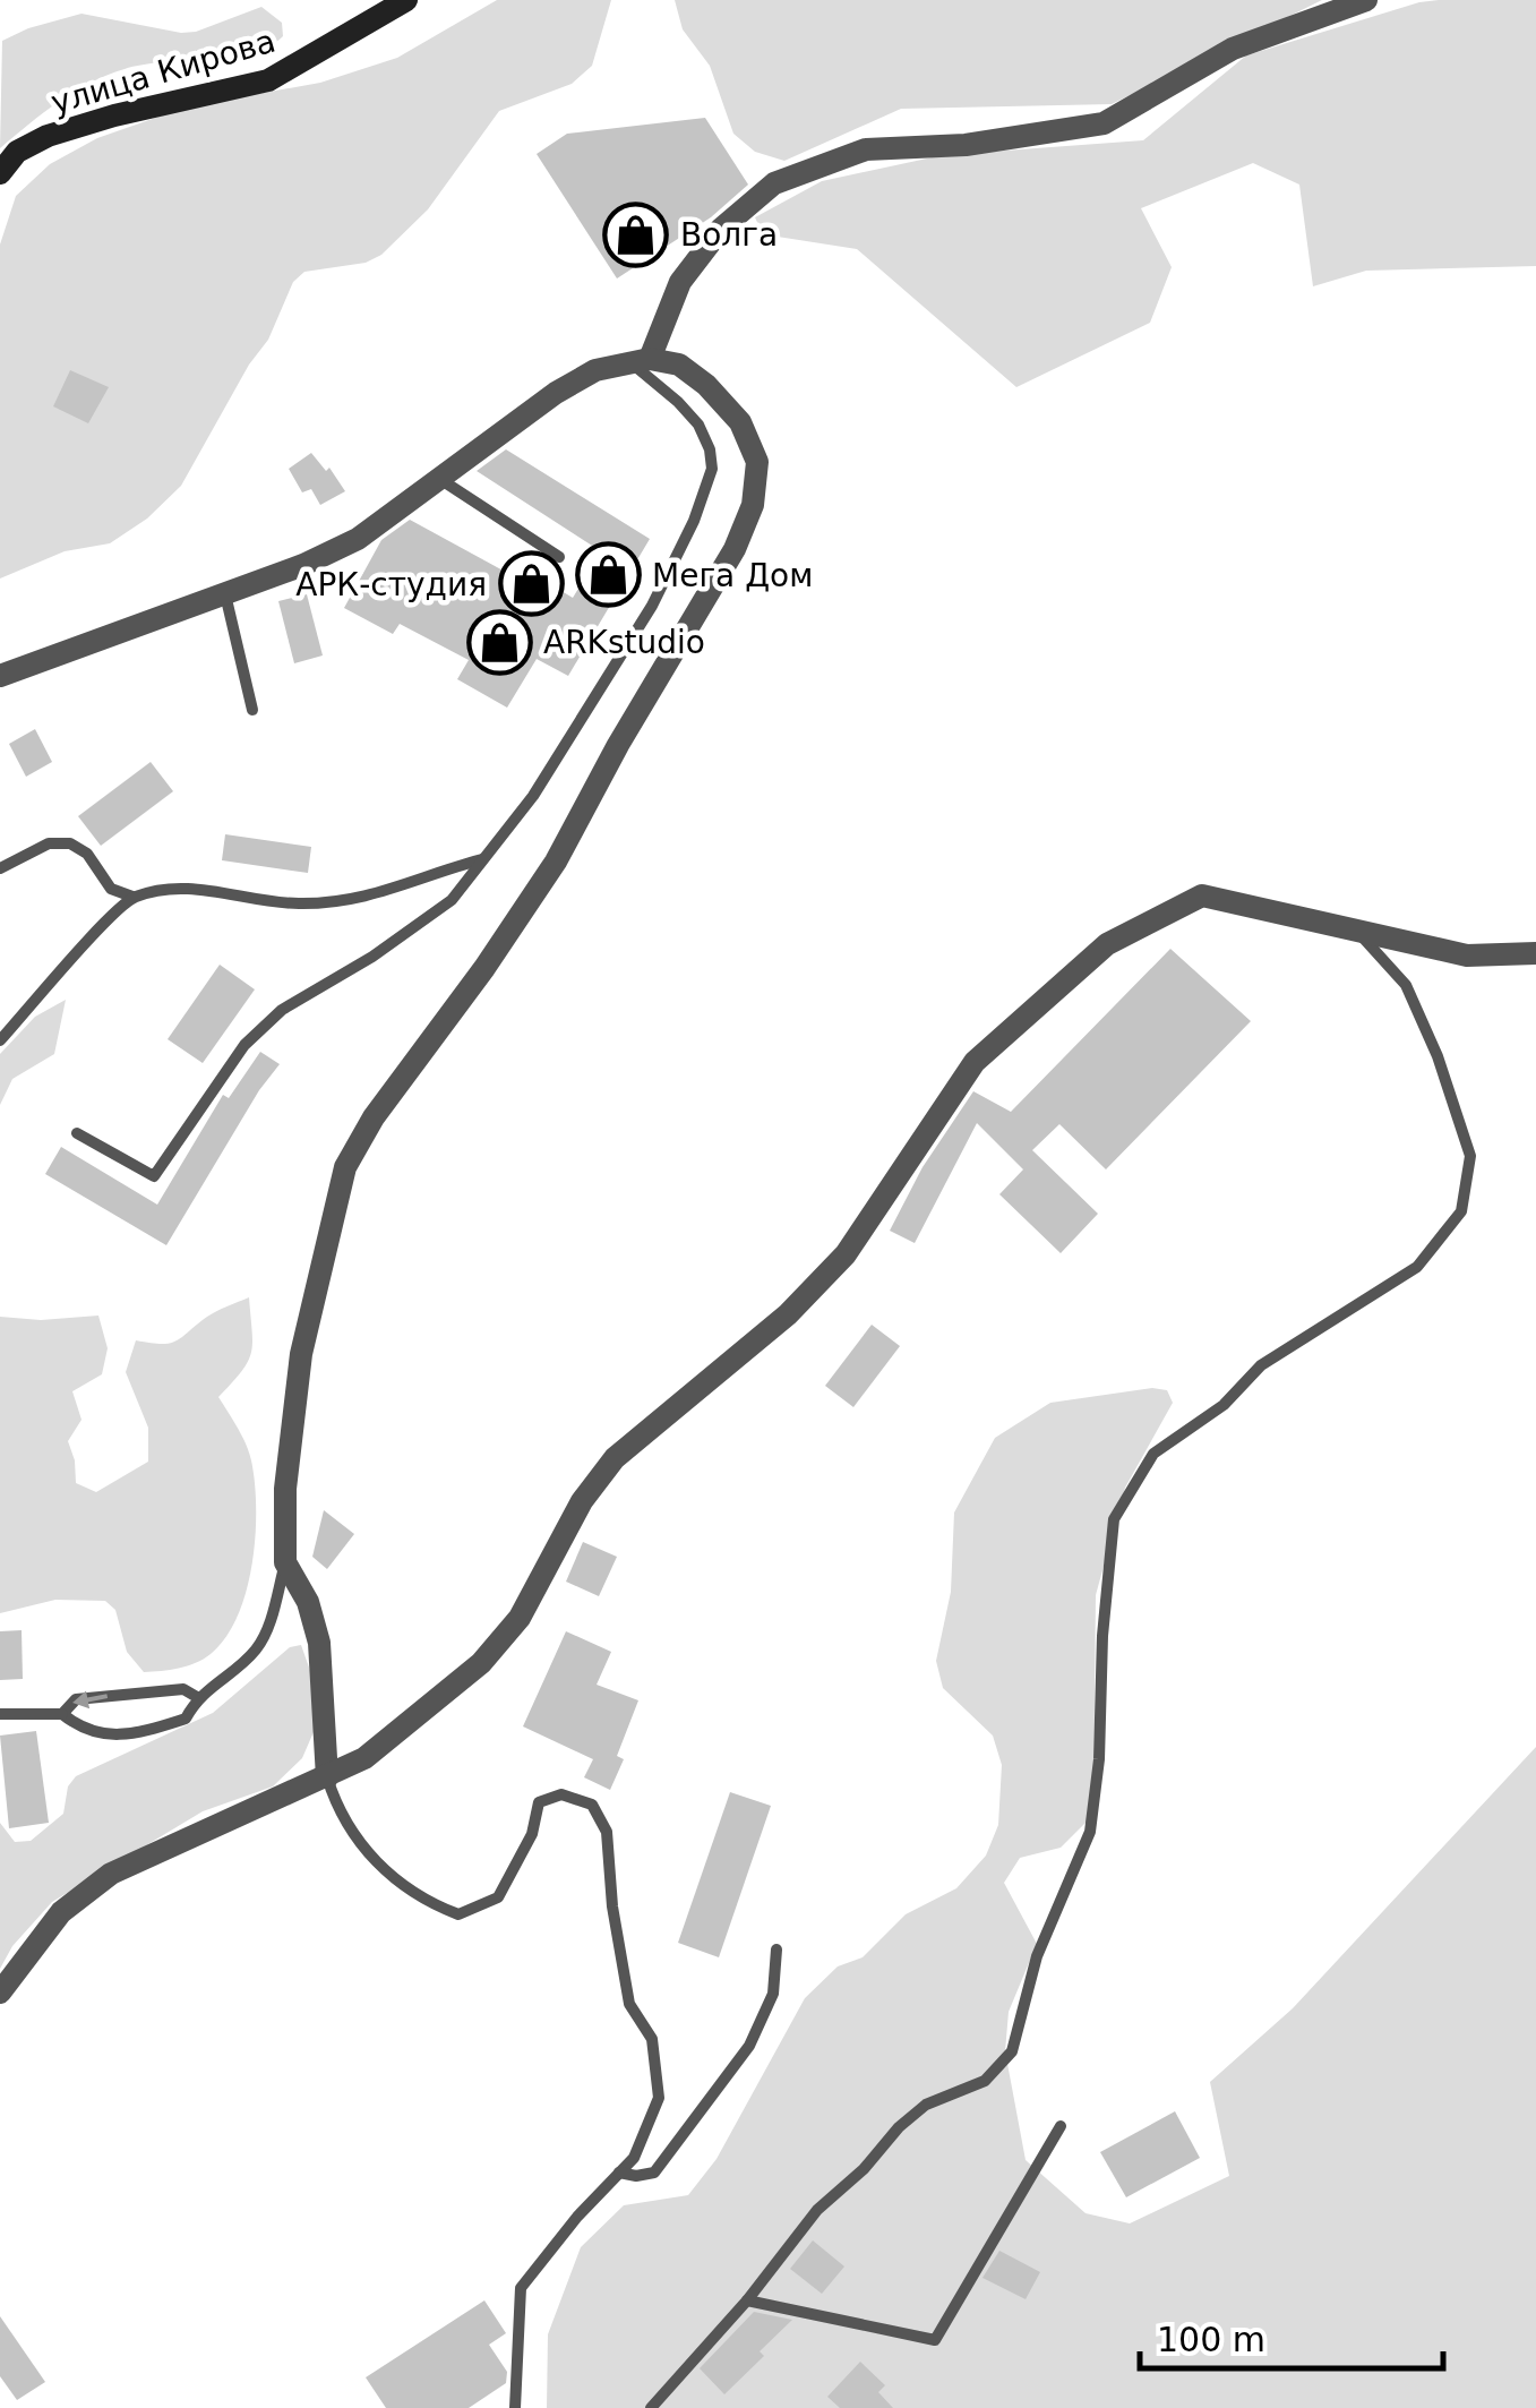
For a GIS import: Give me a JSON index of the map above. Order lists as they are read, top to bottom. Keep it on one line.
{"streets":{"street":["улица Кирова"]},"places":{"shop":["Волга","Мега Дом","АРК-студия","ARKstudio"]},"scale_bar":"100 m"}
